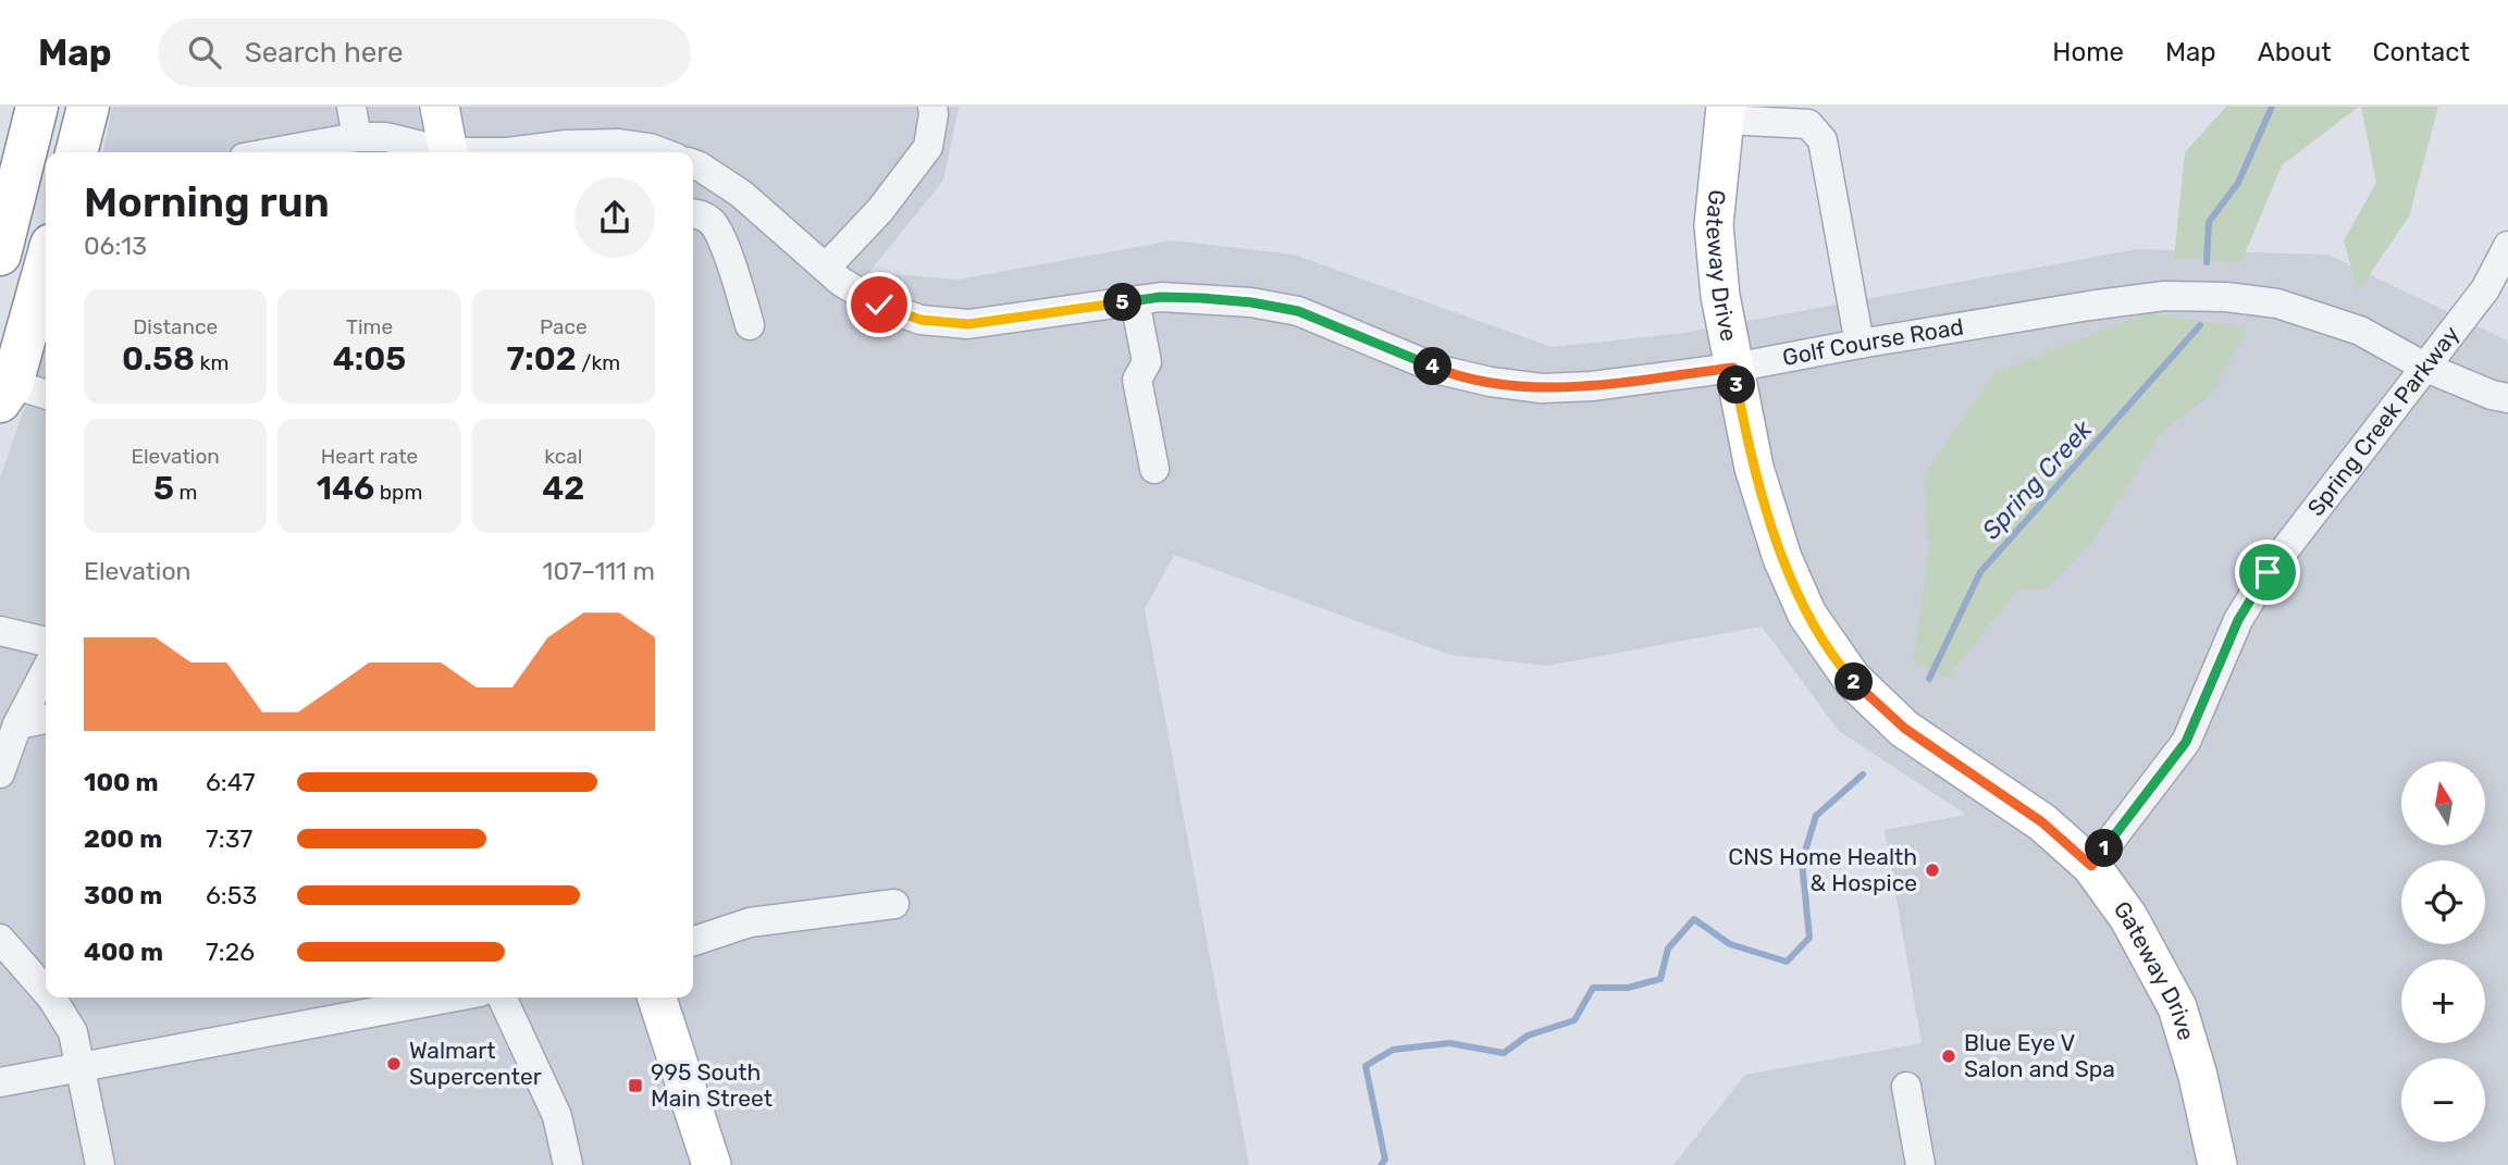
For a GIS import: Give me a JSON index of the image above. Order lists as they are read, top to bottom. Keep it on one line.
{"streets":{"main road":["Gateway Drive"],"street":["Golf Course Road","Spring Creek Parkway"]},"crossings":[["Gateway Drive","Golf Course Road"],["Gateway Drive","Spring Creek Parkway"],["Golf Course Road","Spring Creek Parkway"]],"water":["Spring Creek"],"places":{"other":["CNS Home Health & Hospice","Blue Eye V Salon and Spa","Walmart Supercenter"],"transit":["995 South Main Street"]},"north":"top","page":{"header":"Map","search":"Search here","nav":["Home","Map","About","Contact"],"heading":["Morning run","06:13"],"stats":[["Distance","0.58 km"],["Time","4:05"],["Pace","7:02 /km"],["Elevation","5 m"],["Heart rate","146 bpm"],["kcal","42"]],"pins":["5","4","3","2","1"],"chart":["Elevation","107–111 m"],"list":[{"name":"100 m","note":"6:47"},{"name":"200 m","note":"7:37"},{"name":"300 m","note":"6:53"},{"name":"400 m","note":"7:26"}],"map_buttons":["+","−"]}}
